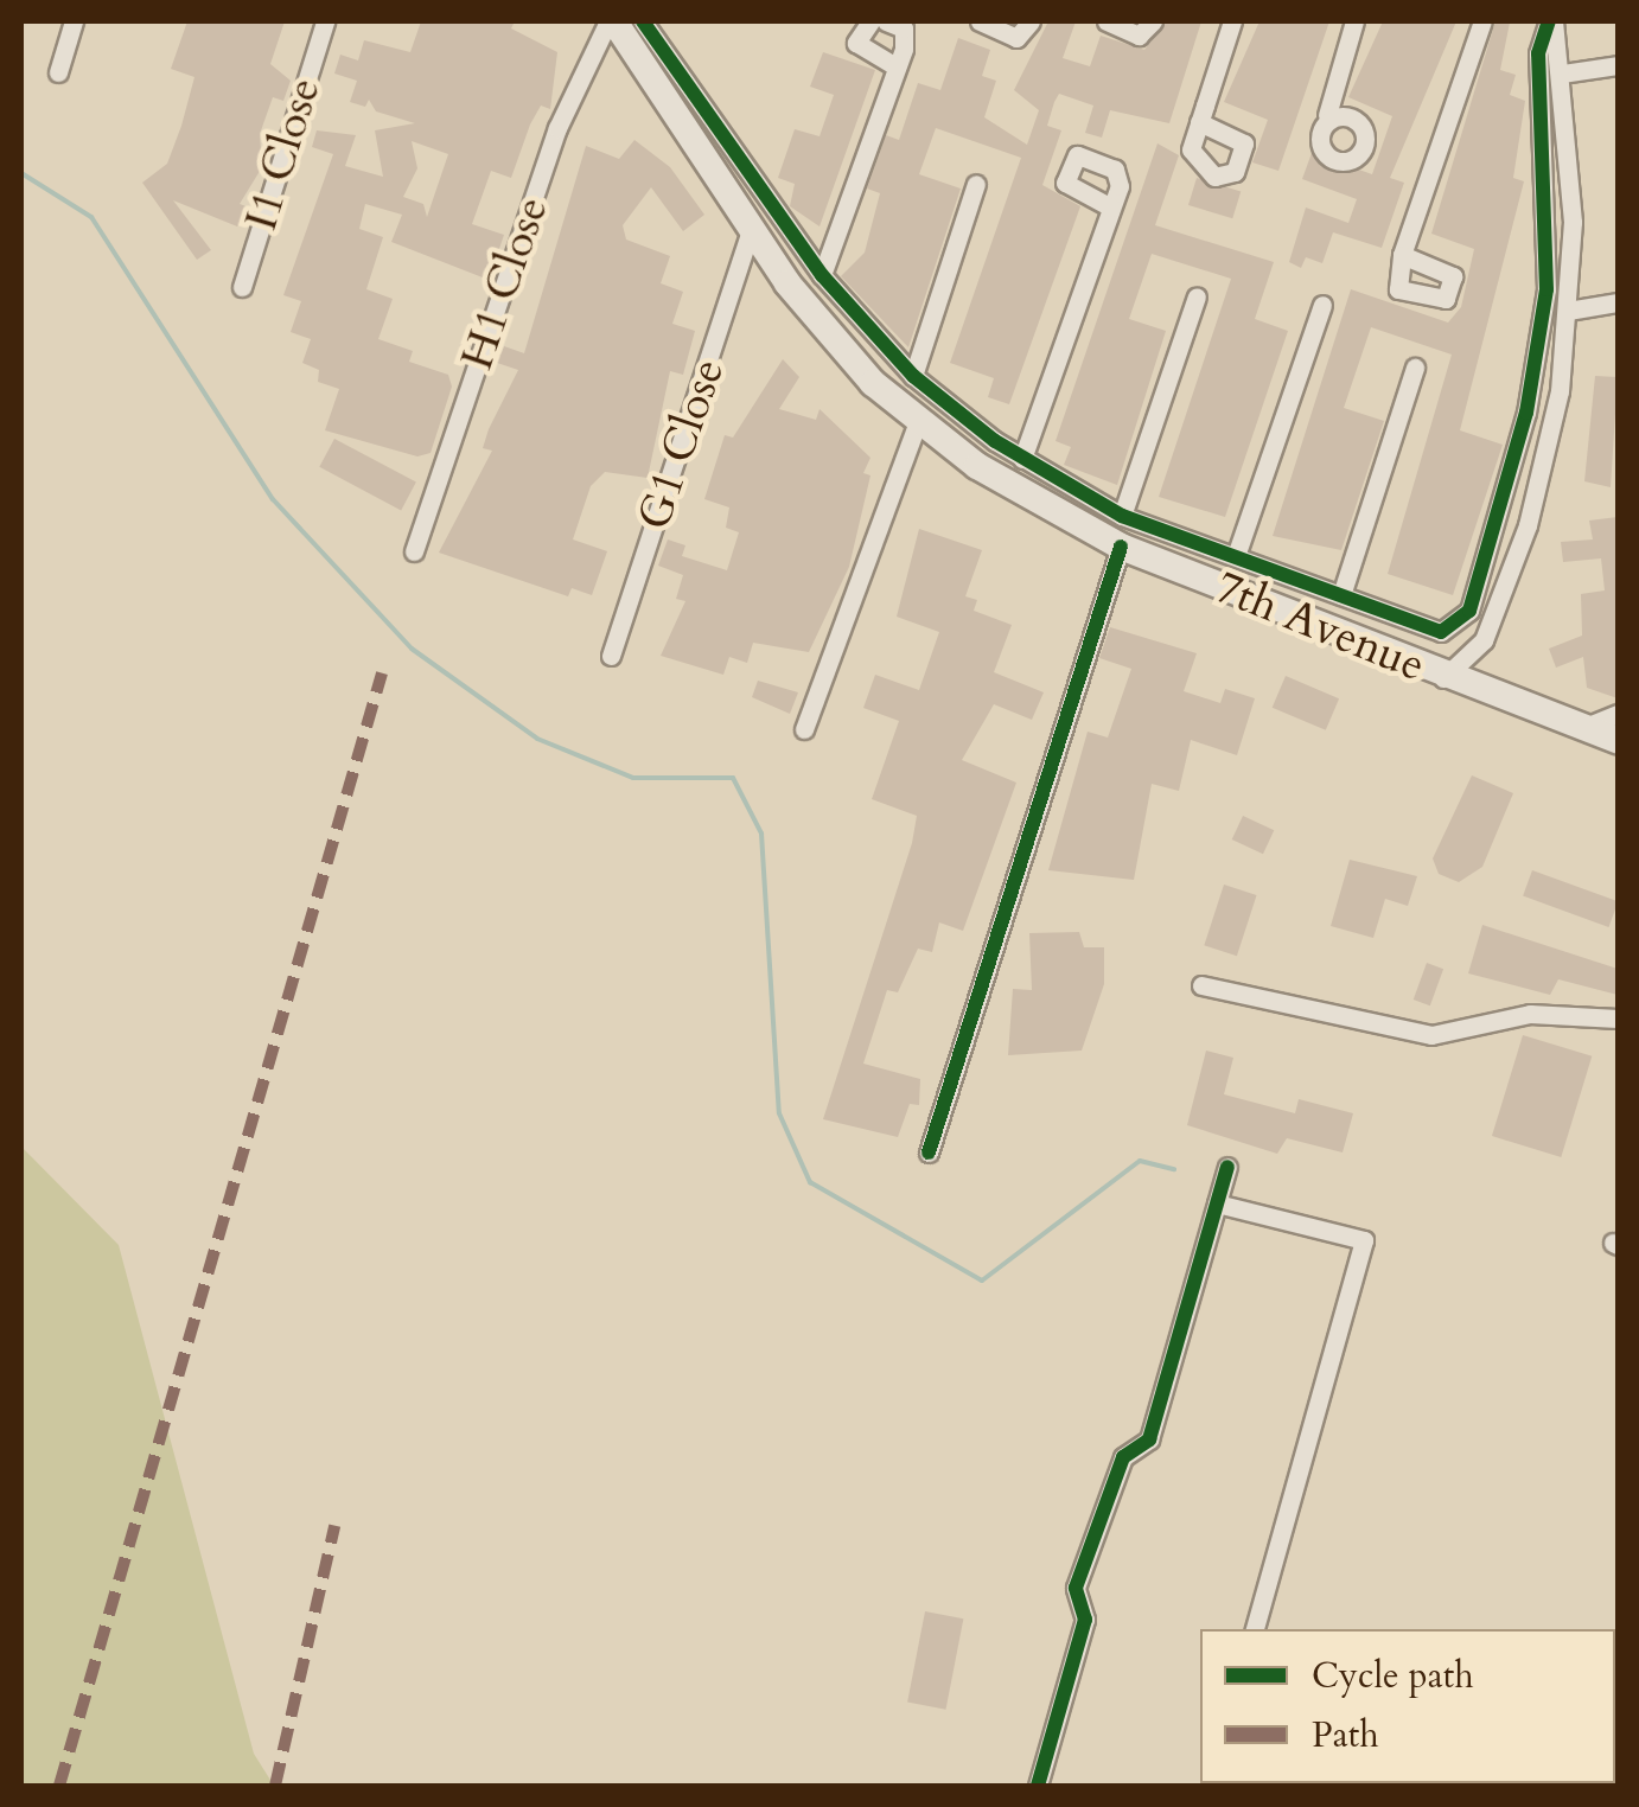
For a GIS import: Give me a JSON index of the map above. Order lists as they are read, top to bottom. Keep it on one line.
{"streets":{"main road":["7th Avenue"],"street":["I1 Close","H1 Close","G1 Close"]},"crossings":[["H1 Close","7th Avenue"],["G1 Close","7th Avenue"]],"legend":["Cycle path","Path"]}
